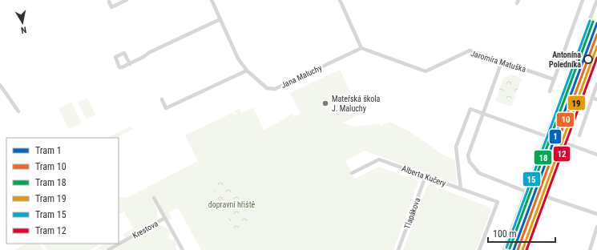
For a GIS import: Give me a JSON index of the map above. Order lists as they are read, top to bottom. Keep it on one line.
{"streets":{"street":["Jaromíra Matuška","Jana Maluchy","Alberta Kučery","Tlapákova","Krestova"]},"crossings":[["Jaromíra Matuška","Jana Maluchy"],["Alberta Kučery","Tlapákova"]],"parks":["dopravní hřiště"],"places":["Antonína Poledníka","Mateřská škola J. Maluchy"],"lines":["tram line 15","tram line 18","tram line 1","tram line 10","tram line 19","tram line 12"],"legend":["Tram 1","Tram 10","Tram 18","Tram 19","Tram 15","Tram 12"],"scale_bar":"100 m","north":"bottom"}
